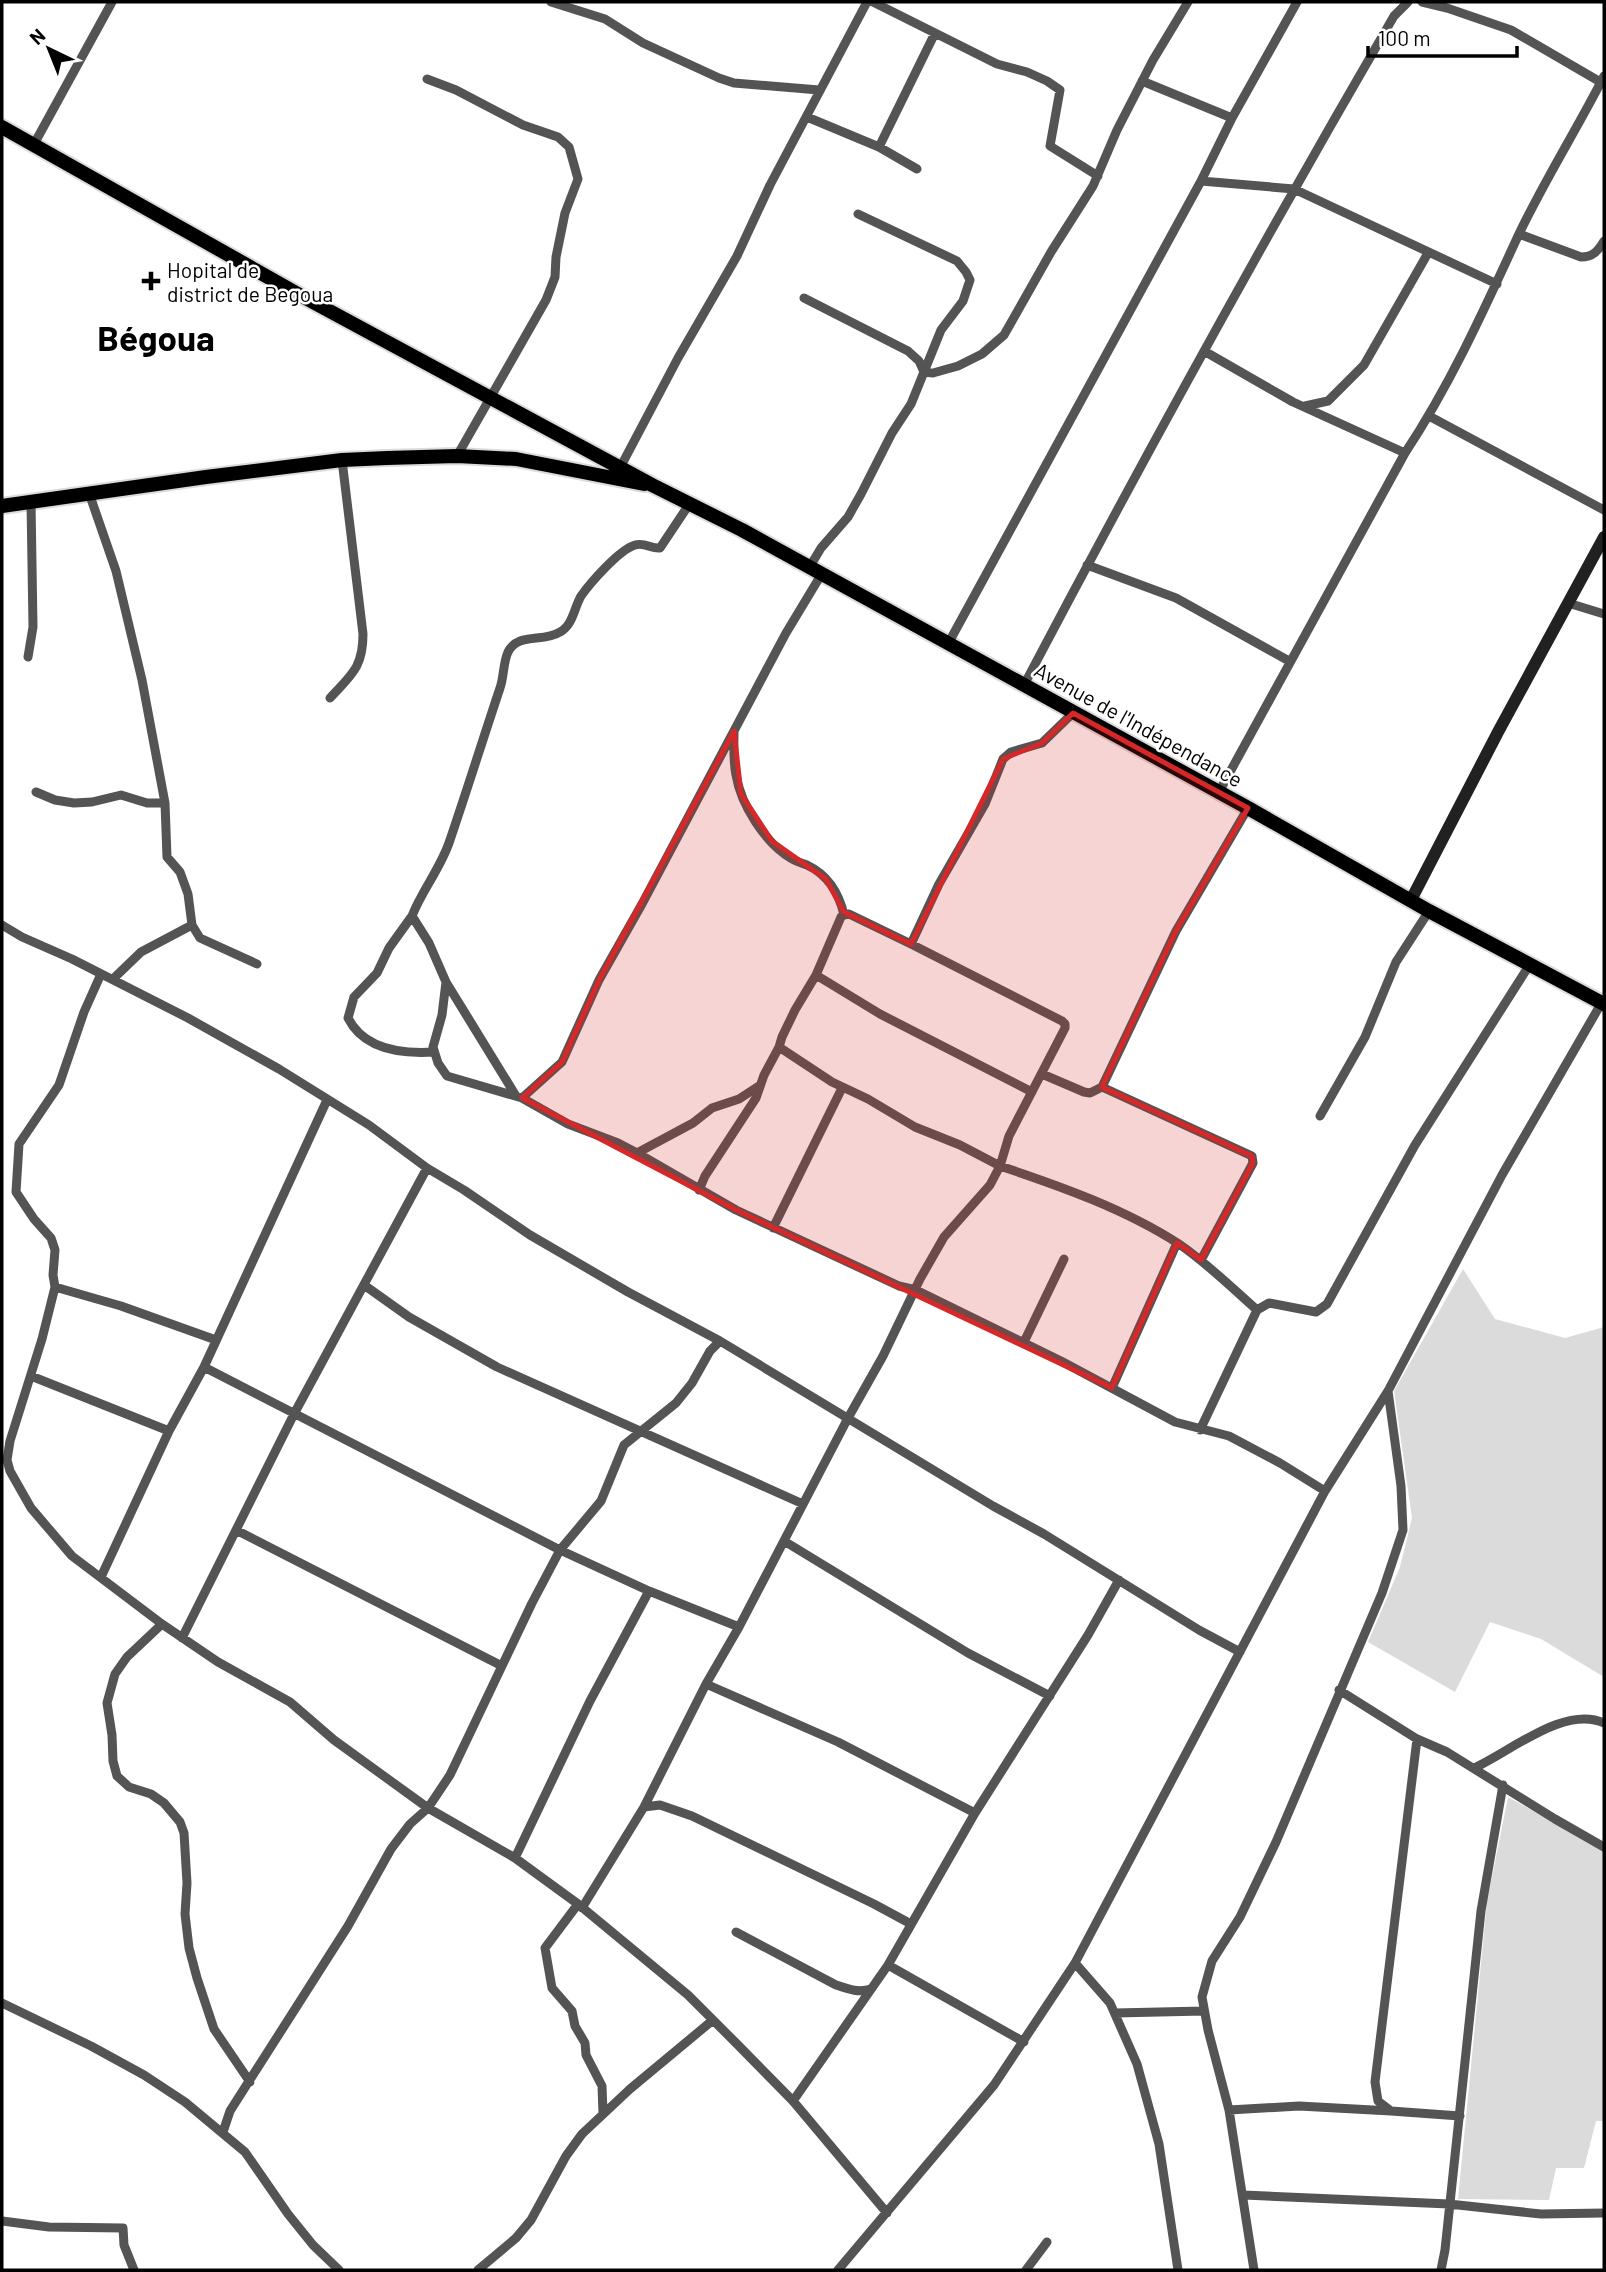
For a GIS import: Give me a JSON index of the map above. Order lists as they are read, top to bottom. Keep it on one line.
{"streets":{"main road":["Avenue de l'Indépendance"]},"districts":["Bégoua"],"places":{"health":["Hopital de district de Begoua"]},"scale_bar":"100 m","north":"top left"}
